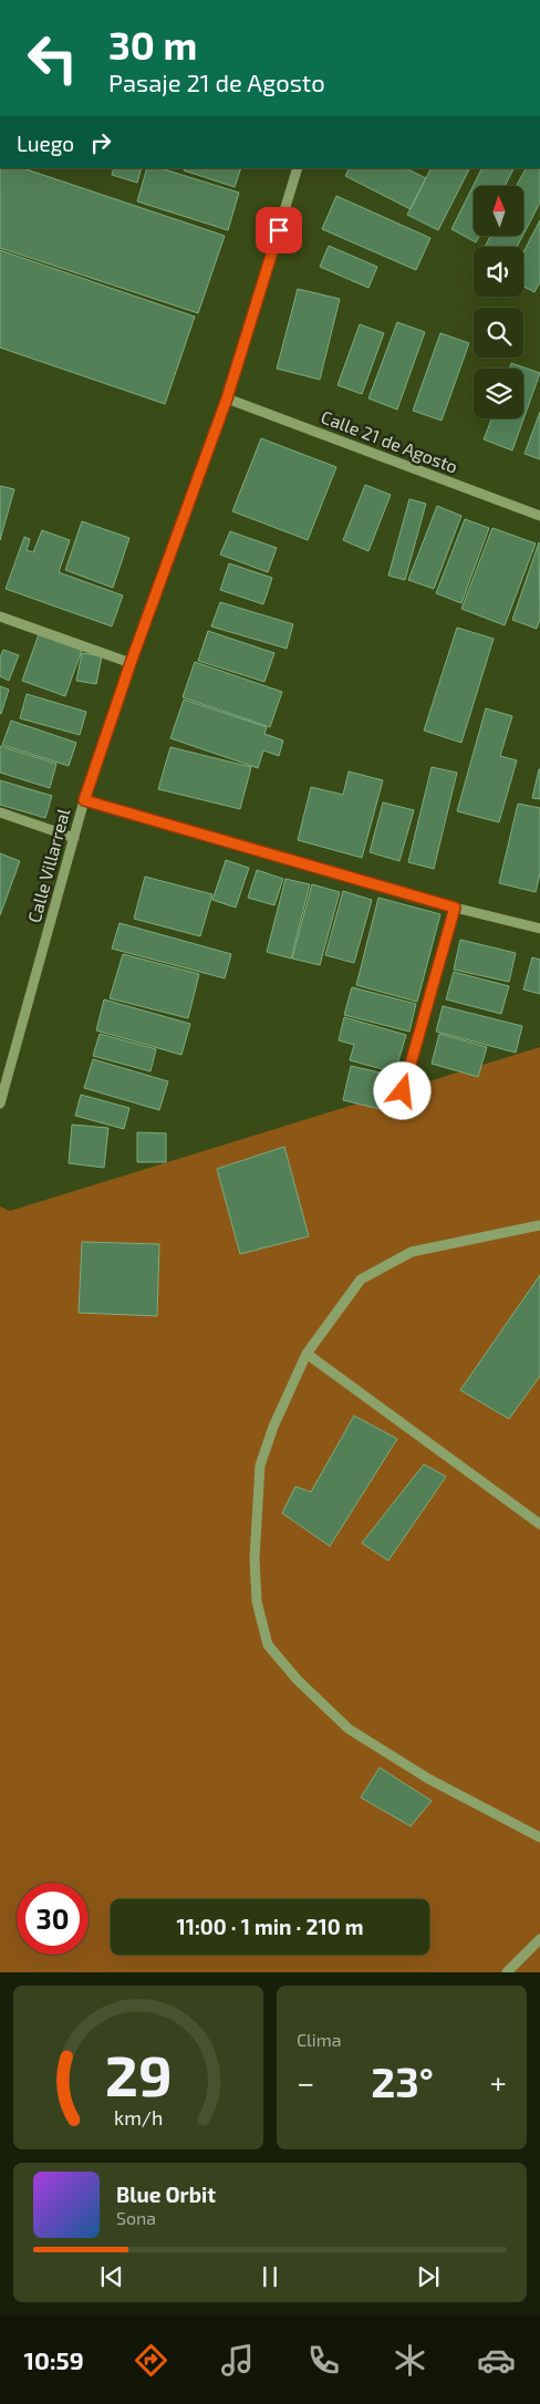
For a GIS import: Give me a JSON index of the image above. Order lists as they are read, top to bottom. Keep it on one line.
{"streets":{"street":["Calle 21 de Agosto","Calle Villarreal"]},"crossings":[["Calle 21 de Agosto","Calle Villarreal"]],"north":"top","page":{"turn":["30 m","Pasaje 21 de Agosto"],"then":"Luego","limit":"30","trip":"11:00 · 1 min · 210 m","tile":"Clima","heat":["−","23°","+"],"song":["Blue Orbit","Sona"],"tabs":"10:59","gauge":["29","km/h"]}}
